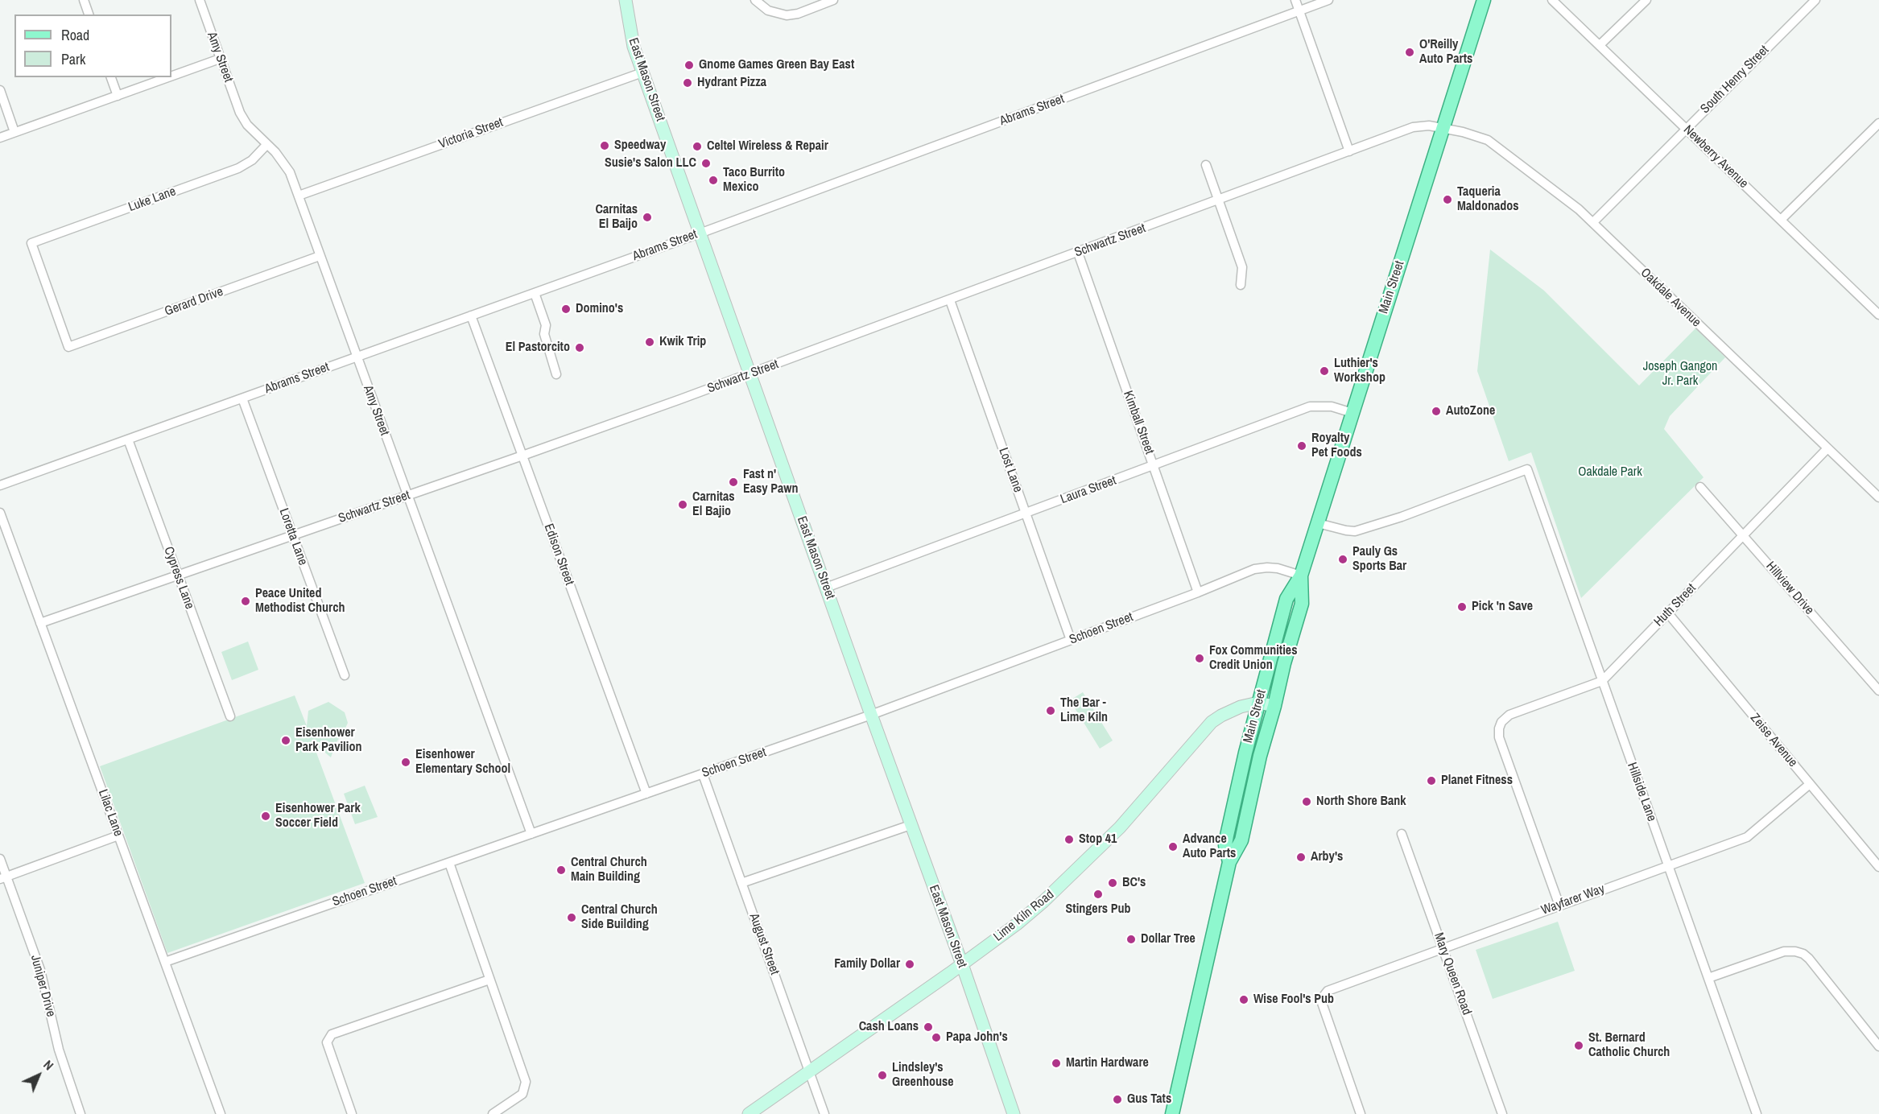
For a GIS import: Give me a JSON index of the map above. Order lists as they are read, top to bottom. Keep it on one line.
{"streets":{"main road":["East Mason Street","Main Street","Lime Kiln Road"],"street":["Amy Street","South Henry Street","Abrams Street","Victoria Street","Newberry Avenue","Luke Lane","Schwartz Street","Oakdale Avenue","Gerard Drive","Kimball Street","Lost Lane","Laura Street","Loretta Lane","Edison Street","Cypress Lane","Hillview Drive","Huth Street","Schoen Street","Zeise Avenue","Hillside Lane","Lilac Lane","Wayfarer Way","August Street","Mary Queen Road","Juniper Drive"]},"crossings":[["Amy Street","Abrams Street"],["Amy Street","Victoria Street"],["Amy Street","Luke Lane"],["Amy Street","Schwartz Street"],["Amy Street","Gerard Drive"],["Amy Street","Schoen Street"],["East Mason Street","Abrams Street"],["East Mason Street","Victoria Street"],["East Mason Street","Schwartz Street"],["East Mason Street","Laura Street"],["East Mason Street","Schoen Street"],["East Mason Street","Lime Kiln Road"],["South Henry Street","Newberry Avenue"],["South Henry Street","Oakdale Avenue"],["Abrams Street","Loretta Lane"],["Abrams Street","Edison Street"],["Abrams Street","Cypress Lane"],["Luke Lane","Gerard Drive"],["Schwartz Street","Main Street"],["Schwartz Street","Oakdale Avenue"],["Schwartz Street","Kimball Street"],["Schwartz Street","Lost Lane"],["Schwartz Street","Loretta Lane"],["Schwartz Street","Edison Street"],["Schwartz Street","Cypress Lane"],["Schwartz Street","Lilac Lane"],["Main Street","Oakdale Avenue"],["Main Street","Laura Street"],["Main Street","Schoen Street"],["Main Street","Hillside Lane"],["Main Street","Lime Kiln Road"],["Oakdale Avenue","Huth Street"],["Kimball Street","Laura Street"],["Kimball Street","Schoen Street"],["Lost Lane","Laura Street"],["Lost Lane","Schoen Street"],["Edison Street","Schoen Street"],["Hillview Drive","Huth Street"],["Huth Street","Zeise Avenue"],["Huth Street","Hillside Lane"],["Huth Street","Wayfarer Way"],["Schoen Street","Lilac Lane"],["Schoen Street","August Street"],["Zeise Avenue","Wayfarer Way"],["Hillside Lane","Wayfarer Way"],["Wayfarer Way","Mary Queen Road"],["Lime Kiln Road","August Street"]],"parks":["Joseph Gangon Jr. Park","Oakdale Park"],"places":["O'Reilly Auto Parts","Gnome Games Green Bay East","Hydrant Pizza","Speedway","Celtel Wireless & Repair","Susie's Salon LLC","Taco Burrito Mexico","Taqueria Maldonados","Carnitas El Baijo","Domino's","Kwik Trip","El Pastorcito","Luthier's Workshop","AutoZone","Royalty Pet Foods","Fast n' Easy Pawn","Carnitas El Bajio","Pauly Gs Sports Bar","Peace United Methodist Church","Pick 'n Save","Fox Communities Credit Union","The Bar - Lime Kiln","Eisenhower Park Pavilion","Eisenhower Elementary School","Planet Fitness","North Shore Bank","Eisenhower Park Soccer Field","Stop 41","Advance Auto Parts","Arby's","Central Church Main Building","BC's","Stingers Pub","Central Church Side Building","Dollar Tree","Family Dollar","Wise Fool's Pub","Cash Loans","Papa John's","St. Bernard Catholic Church","Martin Hardware","Lindsley's Greenhouse","Gus Tats"],"legend":["Road","Park"],"north":"top right"}
